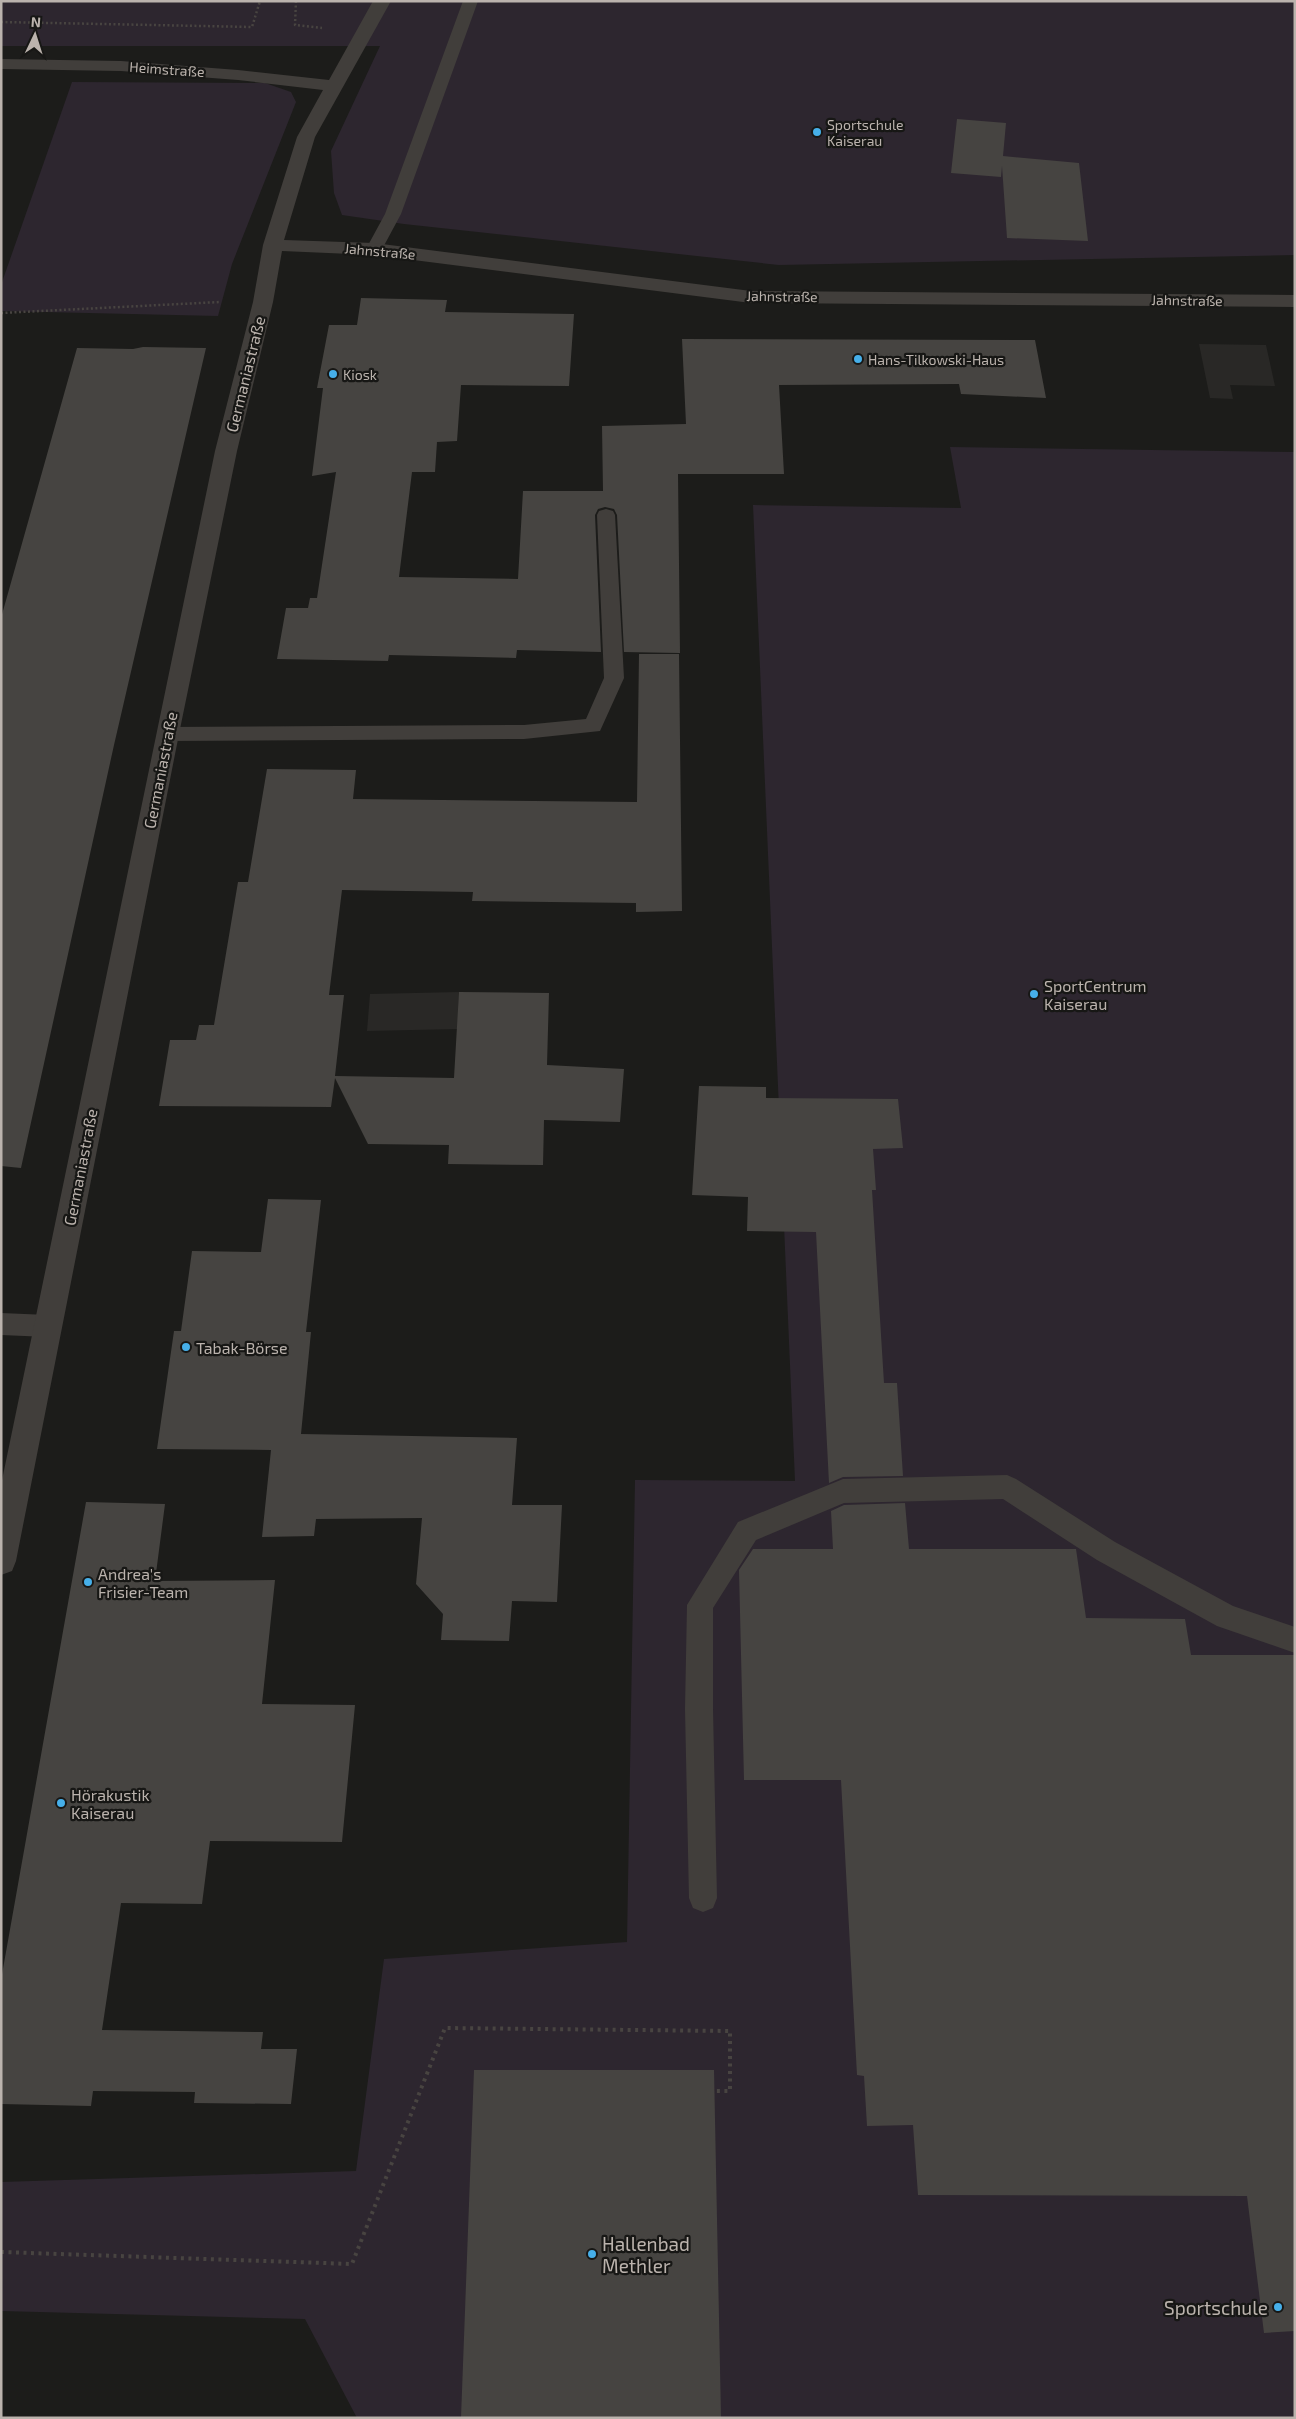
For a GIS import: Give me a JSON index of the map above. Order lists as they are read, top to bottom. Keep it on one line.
{"streets":{"street":["Heimstraße","Jahnstraße","Germaniastraße"]},"crossings":[["Heimstraße","Germaniastraße"],["Jahnstraße","Germaniastraße"]],"places":["Sportschule Kaiserau","Hans-Tilkowski-Haus","Kiosk","SportCentrum Kaiserau","Tabak-Börse","Andrea's Frisier-Team","Hörakustik Kaiserau","Hallenbad Methler","Sportschule"],"north":"top"}
